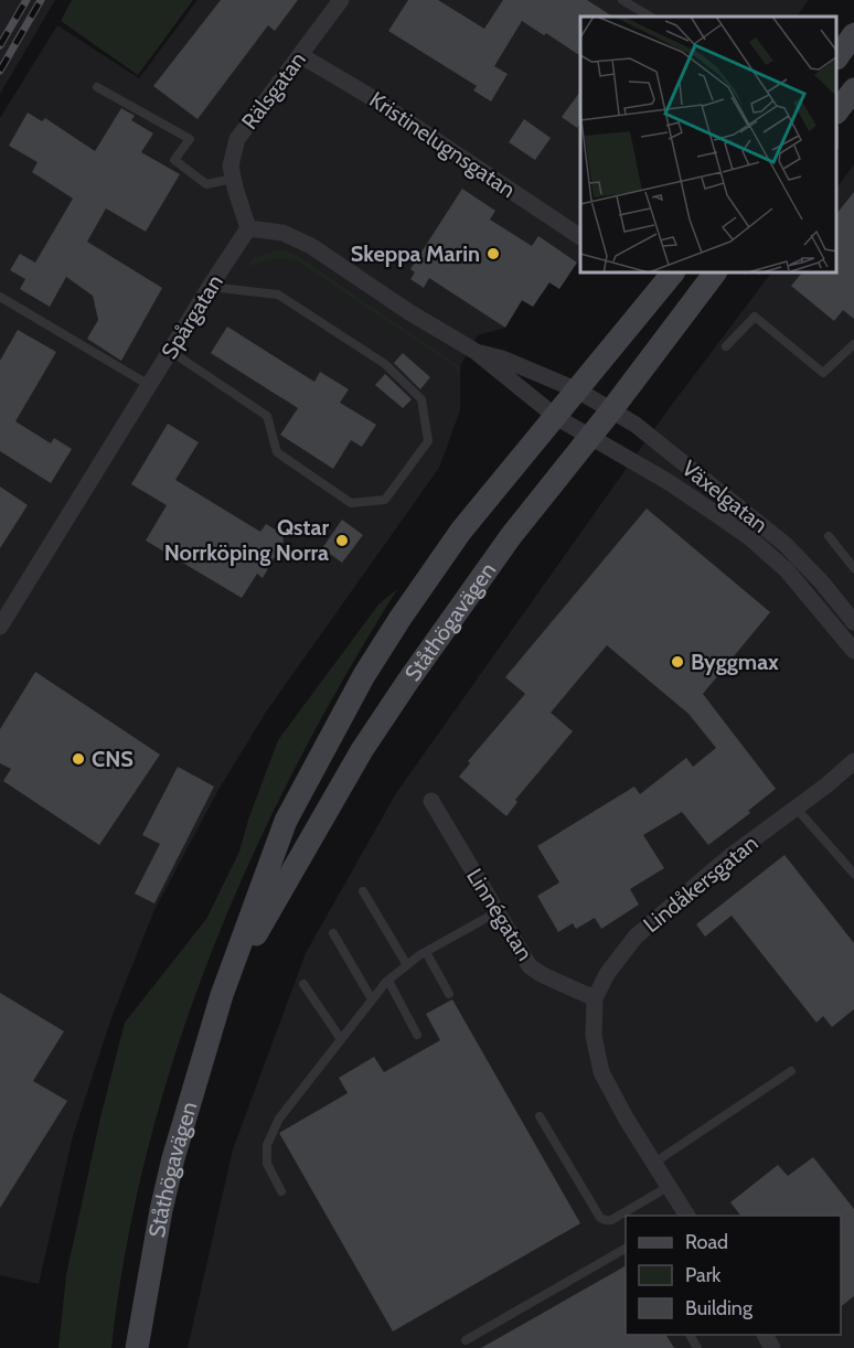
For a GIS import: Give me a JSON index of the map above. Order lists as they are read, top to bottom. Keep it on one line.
{"streets":{"main road":["Ståthögavägen"],"street":["Rälsgatan","Kristinelugnsgatan","Spårgatan","Växelgatan","Lindåkersgatan","Linnégatan"]},"crossings":[["Rälsgatan","Kristinelugnsgatan"],["Rälsgatan","Spårgatan"],["Växelgatan","Ståthögavägen"],["Lindåkersgatan","Linnégatan"]],"places":["Skeppa Marin","Qstar Norrköping Norra","Byggmax","CNS"],"legend":["Road","Park","Building"]}
